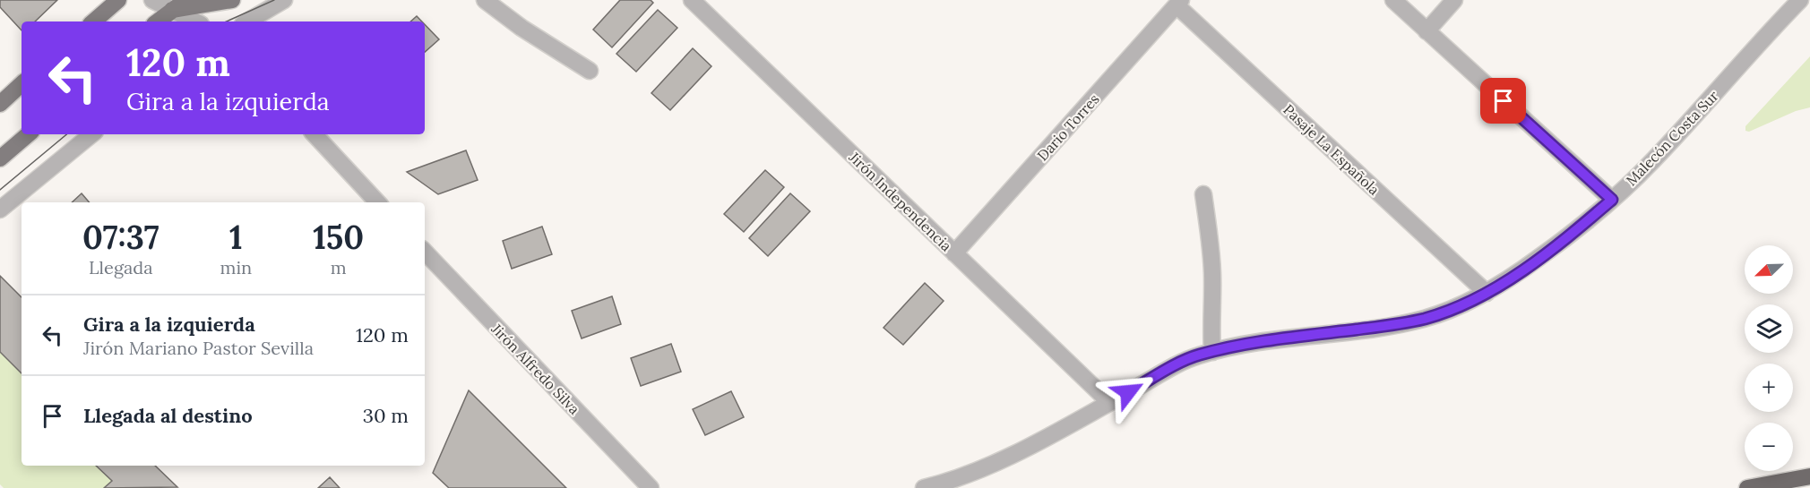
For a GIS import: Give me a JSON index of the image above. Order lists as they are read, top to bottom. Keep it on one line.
{"streets":{"street":["Dario Torres","Malecón Costa Sur","Pasaje La Española","Jirón Independencia","Jirón Alfredo Silva"]},"crossings":[["Dario Torres","Pasaje La Española"],["Dario Torres","Jirón Independencia"],["Malecón Costa Sur","Pasaje La Española"],["Malecón Costa Sur","Jirón Independencia"]],"north":"bottom left","page":{"turn":["120 m","Gira a la izquierda"],"eta":["07:37","Llegada","1","min","150","m"],"map_buttons":["+","−"],"list":[{"name":"Gira a la izquierda","note":"Jirón Mariano Pastor Sevilla","value":"120 m"},{"name":"Llegada al destino","value":"30 m"}]}}
